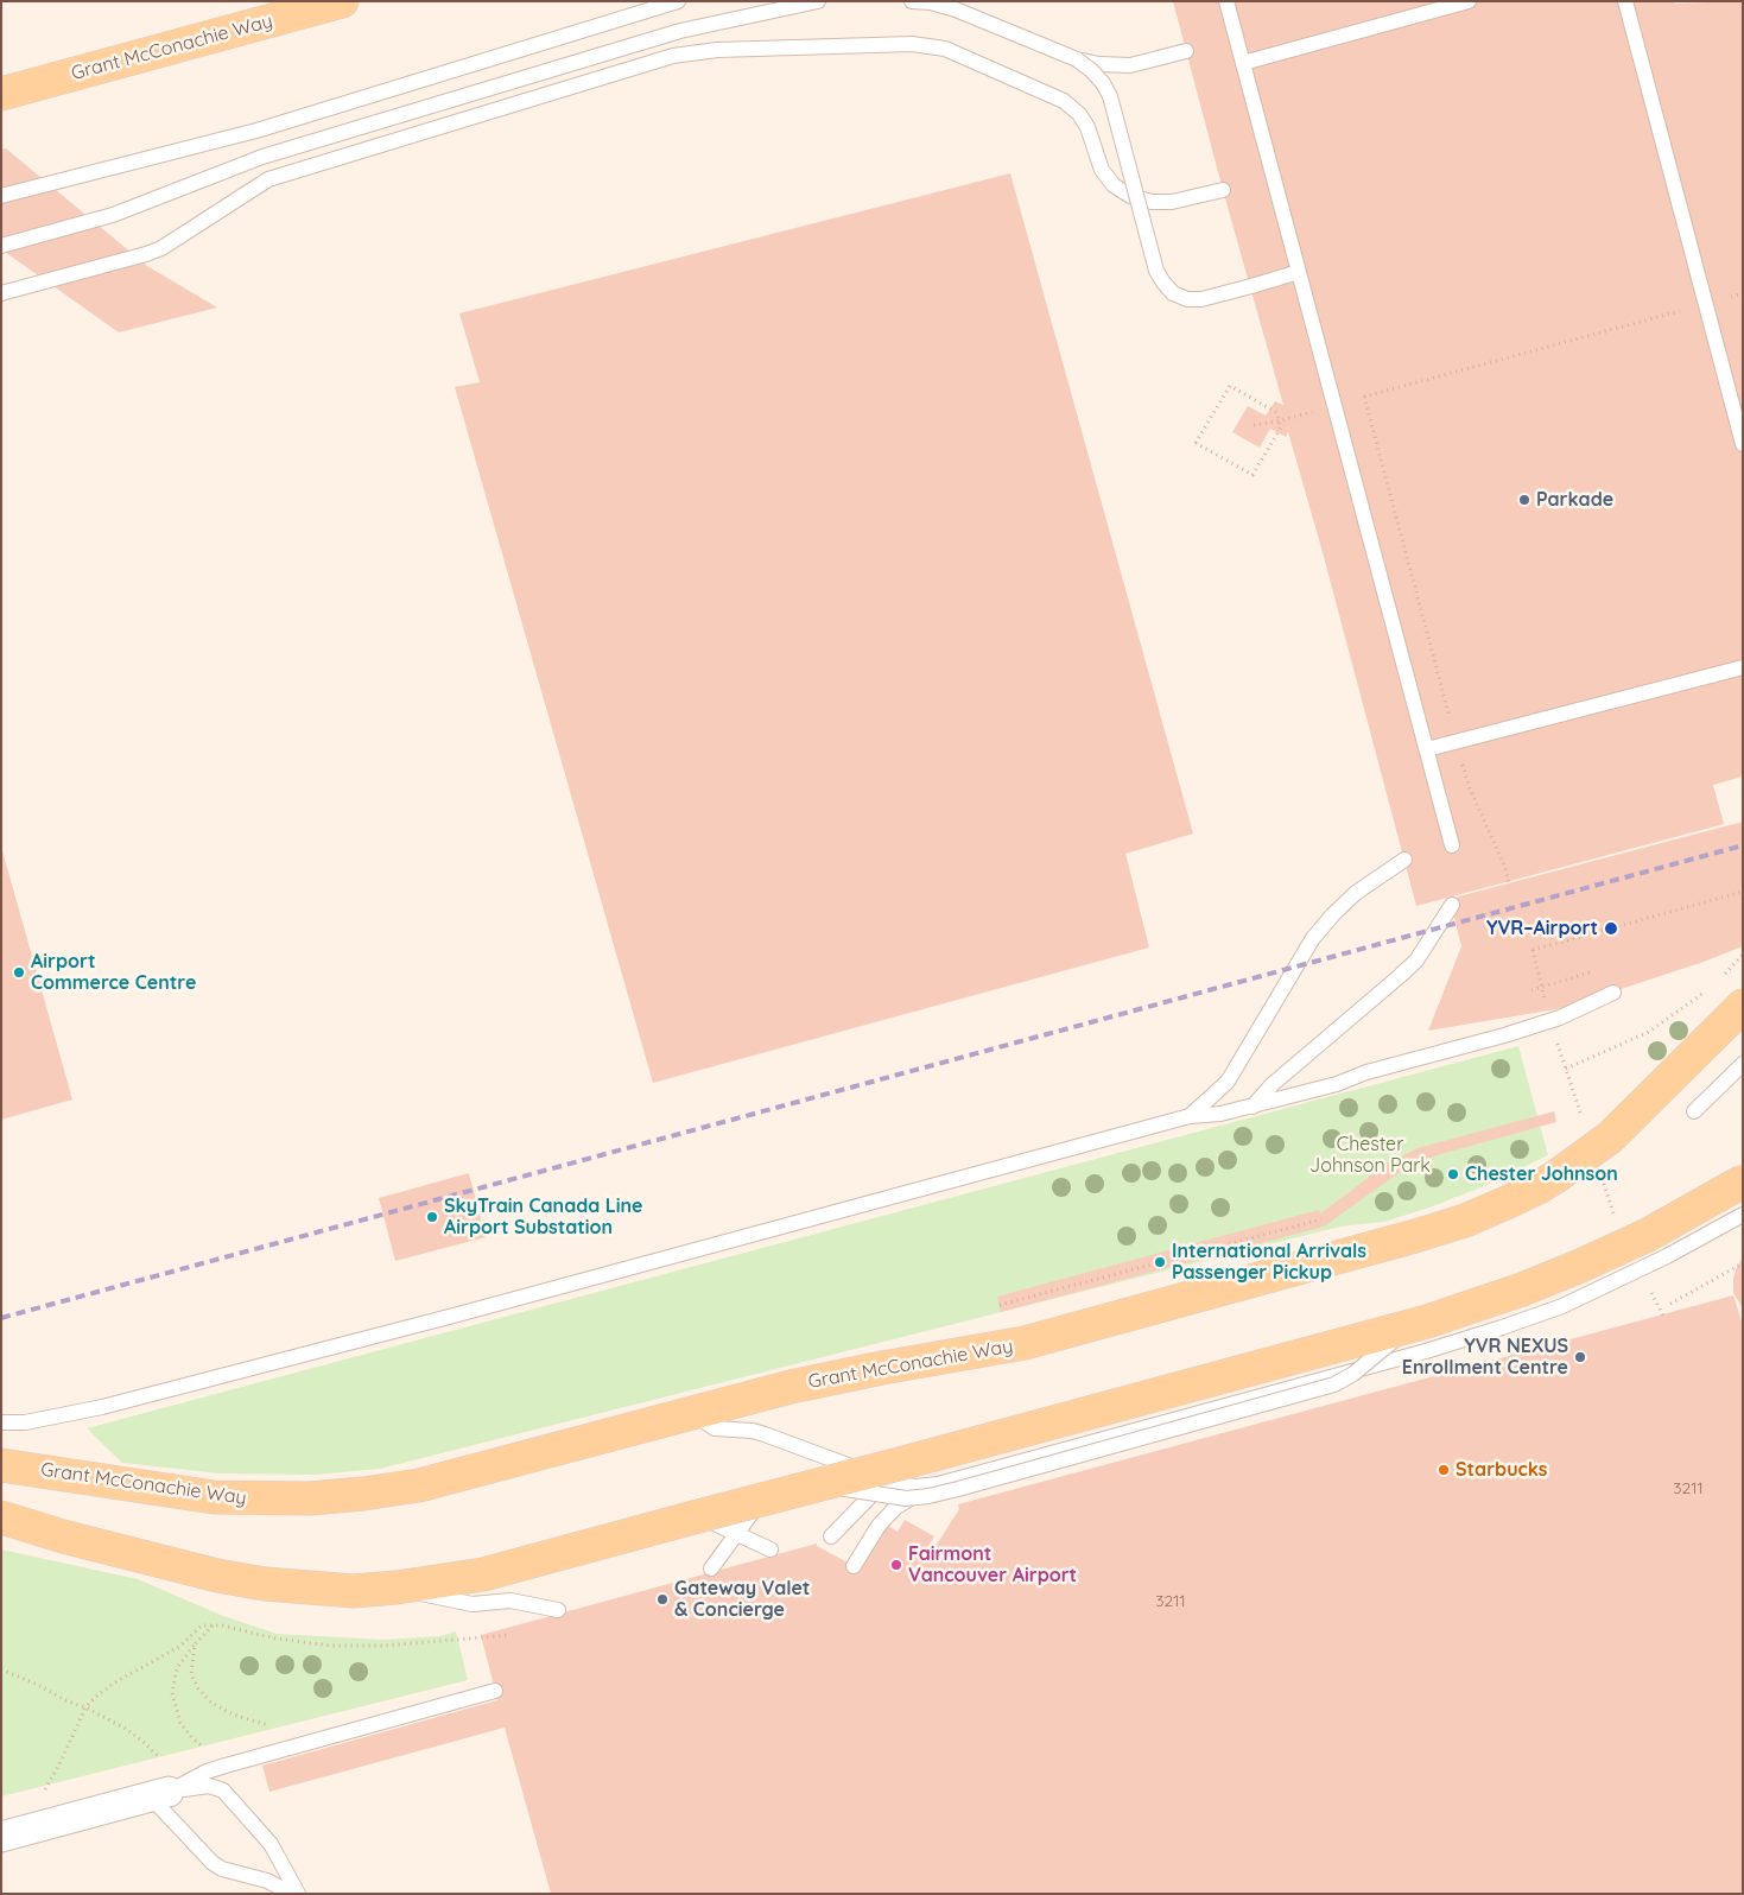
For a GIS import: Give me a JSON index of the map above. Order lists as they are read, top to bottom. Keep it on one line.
{"streets":{"main road":["Grant McConachie Way"]},"parks":["Chester Johnson Park"],"places":["Parkade","YVR–Airport","Airport Commerce Centre","Chester Johnson","SkyTrain Canada Line Airport Substation","International Arrivals Passenger Pickup","YVR NEXUS Enrollment Centre","Starbucks","Fairmont Vancouver Airport","Gateway Valet & Concierge"],"house_numbers":["3211","3211"]}
